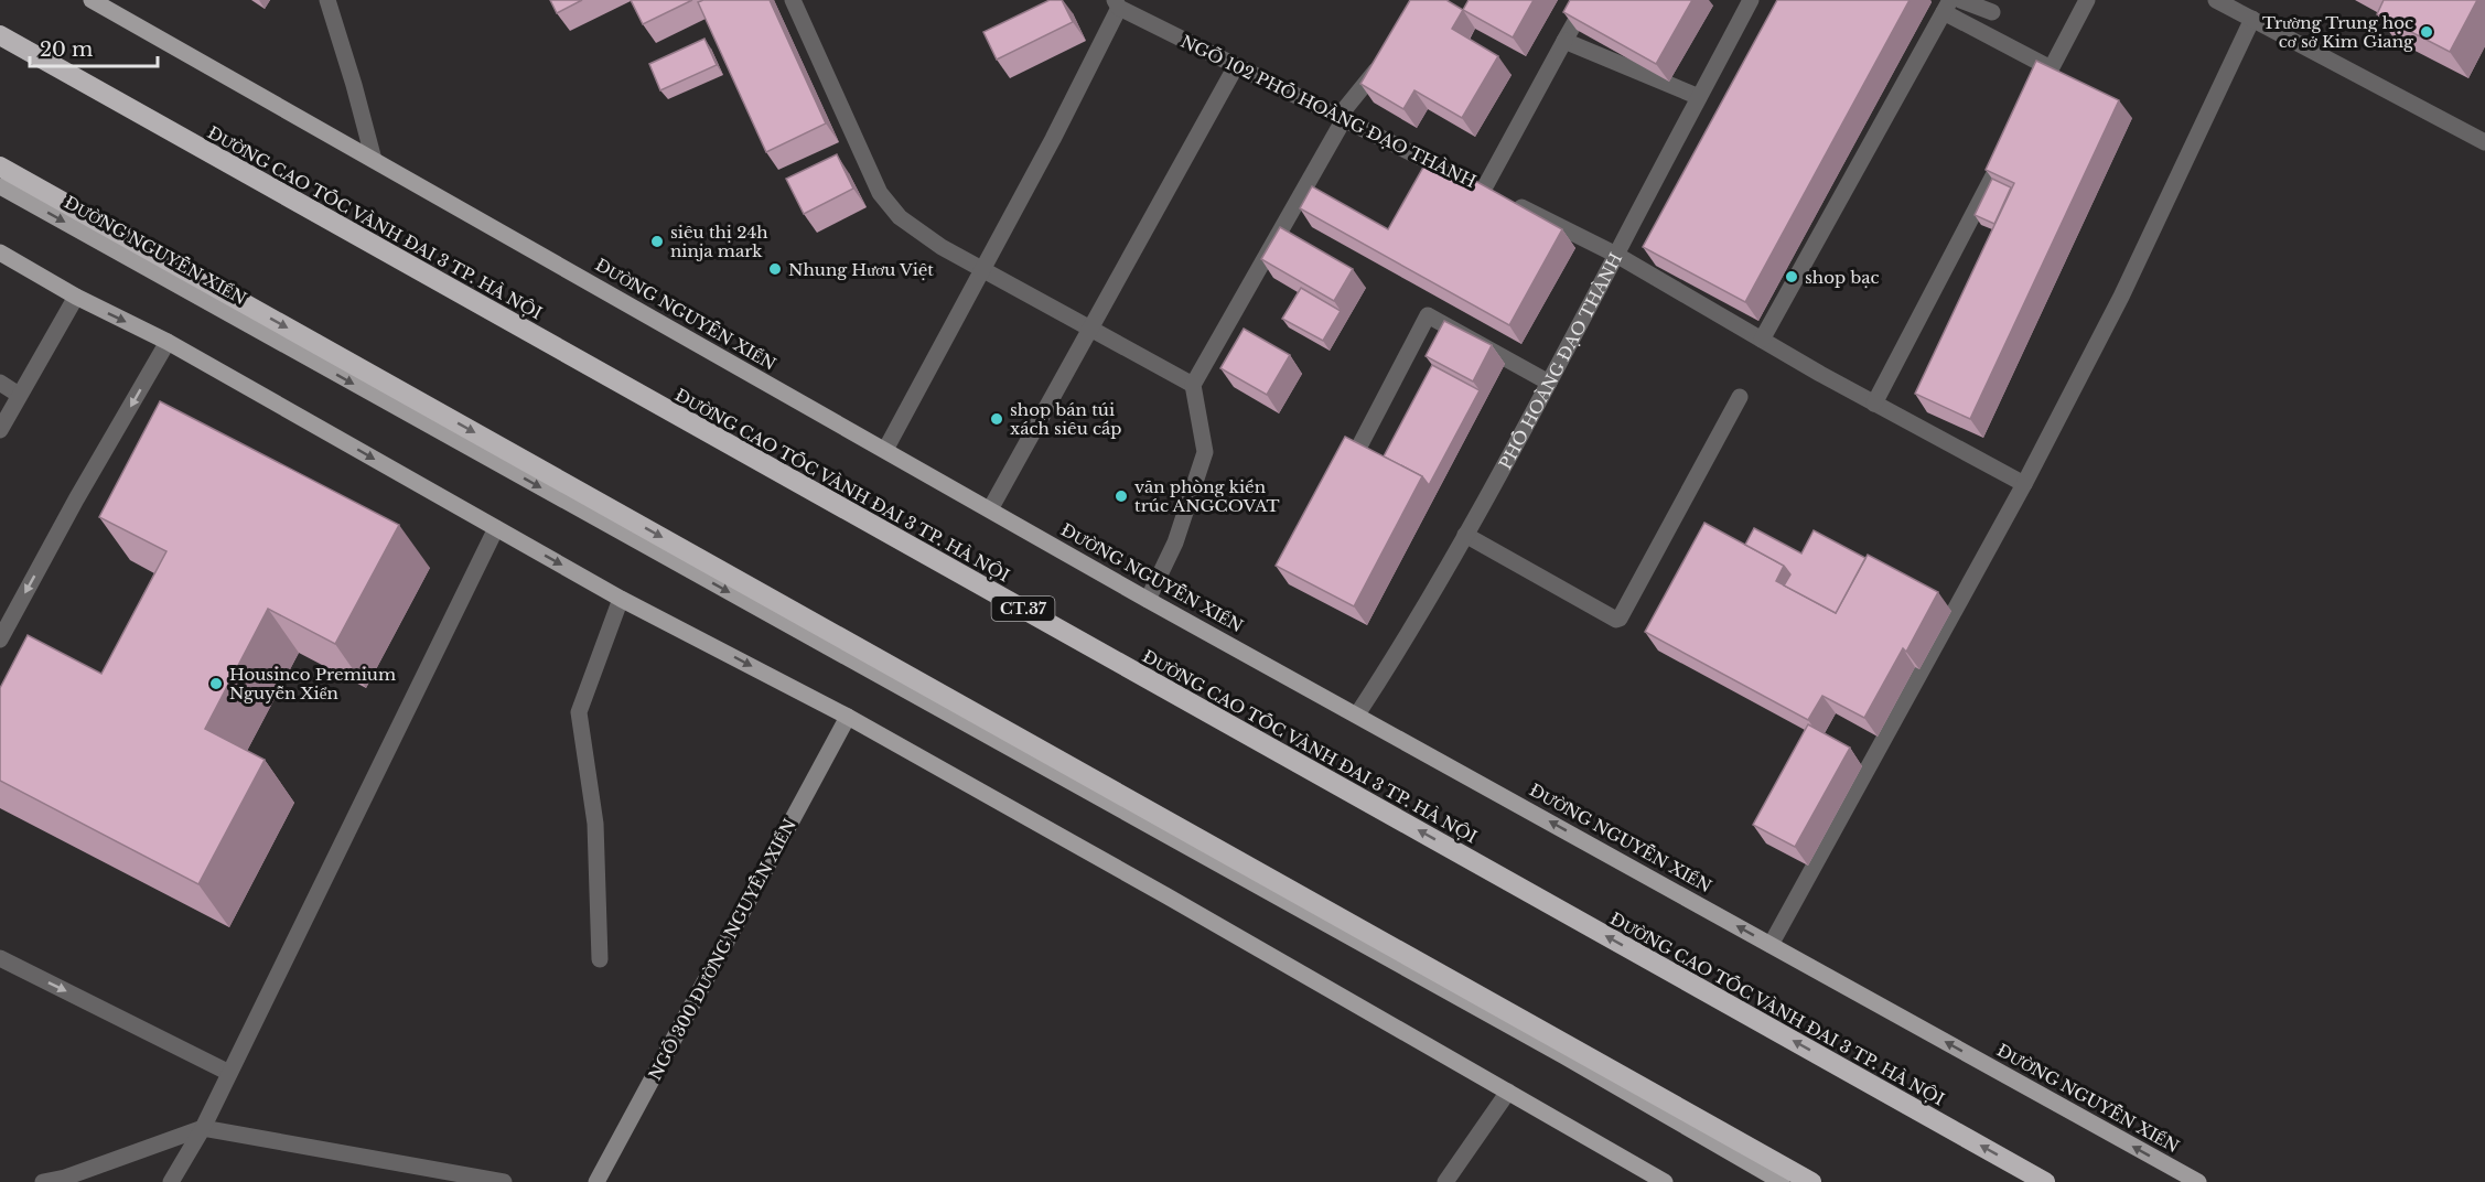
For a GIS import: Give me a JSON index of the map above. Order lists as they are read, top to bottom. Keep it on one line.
{"streets":{"highway":["ĐƯỜNG CAO TỐC VÀNH ĐAI 3 TP. HÀ NỘI","CT.37"],"main road":["ĐƯỜNG NGUYỄN XIỂN"],"street":["NGÕ 102 PHỐ HOÀNG ĐẠO THÀNH","PHỐ HOÀNG ĐẠO THÀNH","NGÕ 300 ĐƯỜNG NGUYỄN XIỂN"]},"crossings":[["NGÕ 102 PHỐ HOÀNG ĐẠO THÀNH","PHỐ HOÀNG ĐẠO THÀNH"],["ĐƯỜNG NGUYỄN XIỂN","PHỐ HOÀNG ĐẠO THÀNH"]],"places":["Trường Trung học cơ sở Kim Giang","siêu thị 24h ninja mark","Nhung Hươu Việt","shop bạc","shop bán túi xách siêu cấp","văn phòng kiến trúc ANGCOVAT","Housinco Premium Nguyễn Xiển"],"scale_bar":"20 m"}
